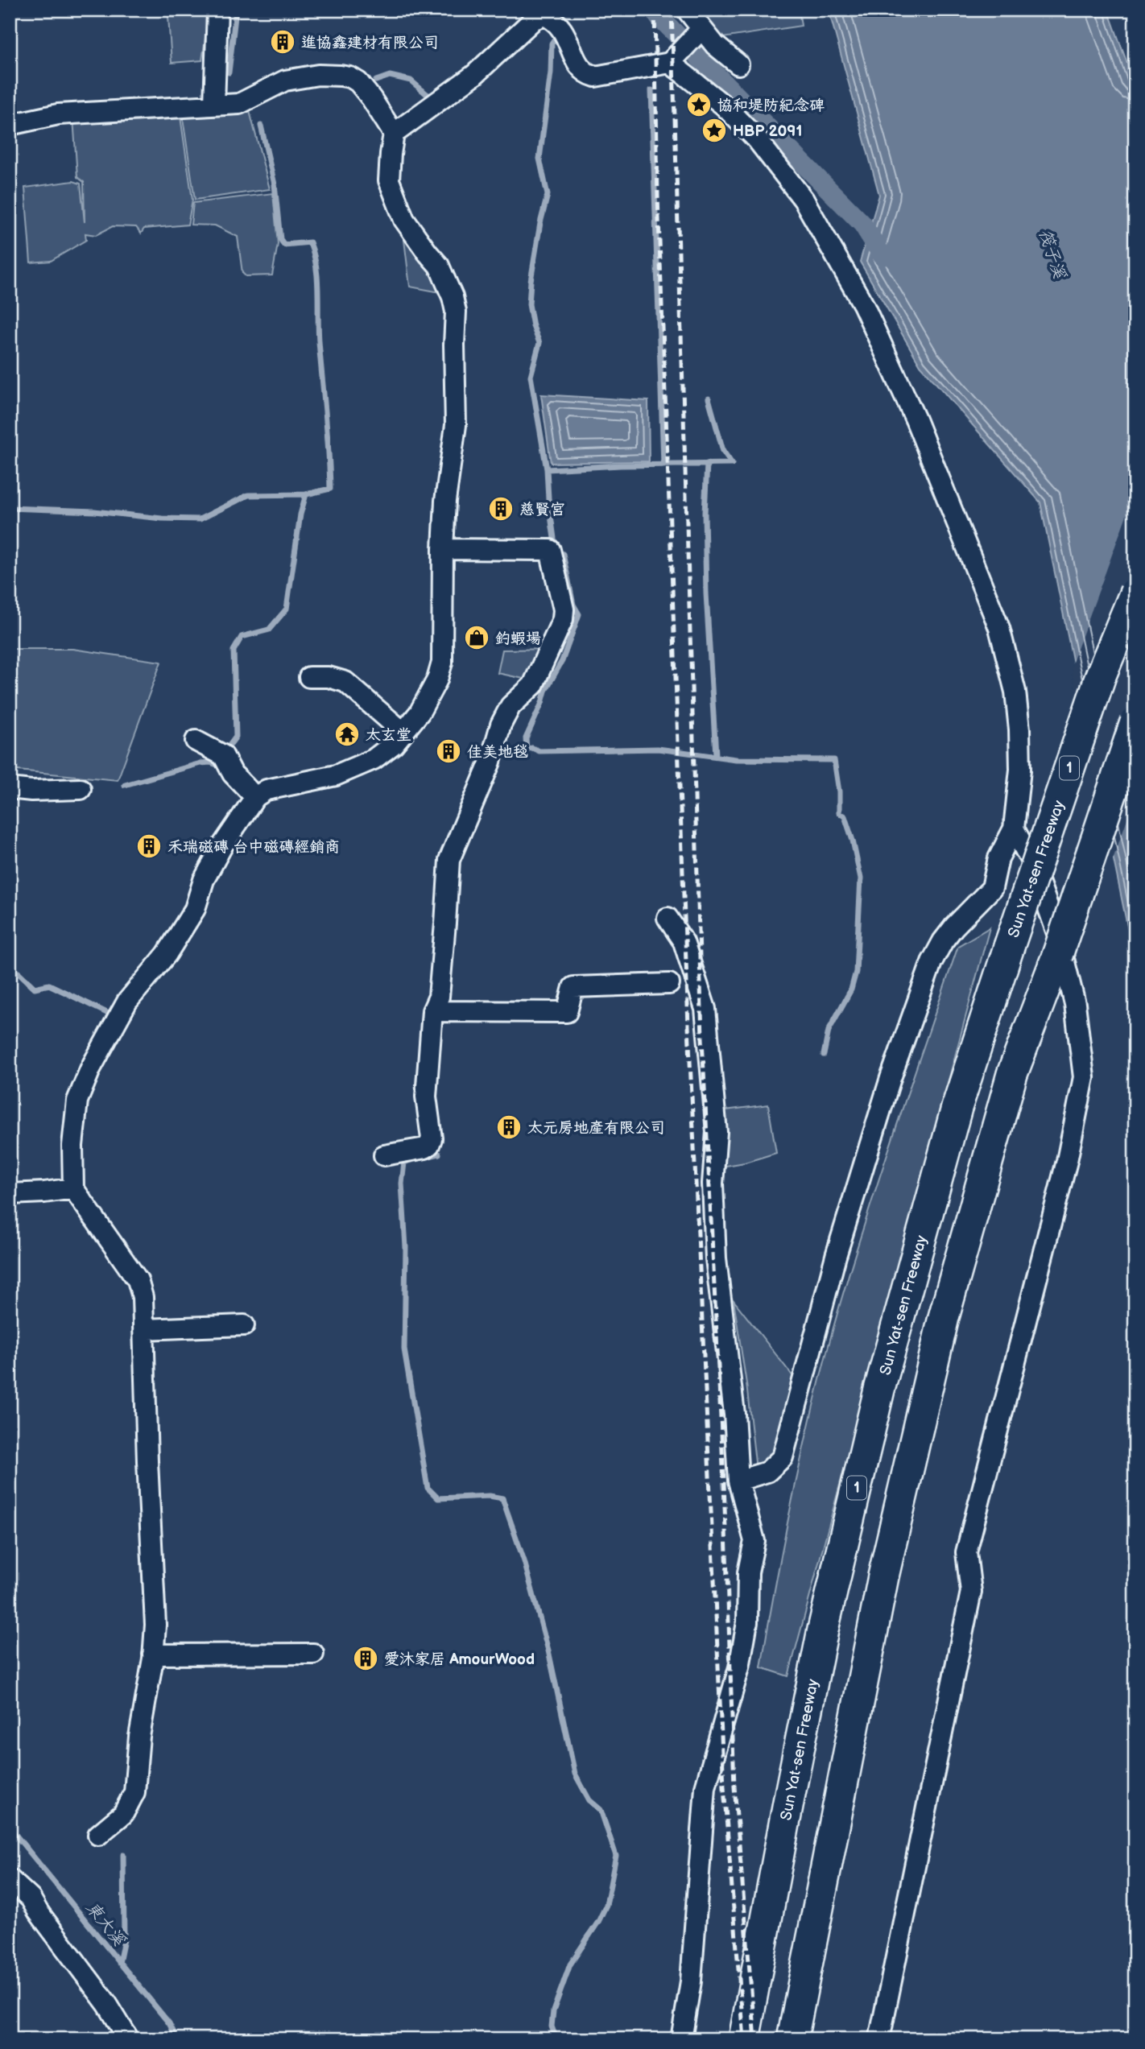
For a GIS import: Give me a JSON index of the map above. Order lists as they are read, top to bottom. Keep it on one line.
{"streets":{"highway":["1","Sun Yat-sen Freeway"]},"water":["筏子溪","東大溪"],"places":{"building":["進協鑫建材有限公司","慈賢宮","佳美地毯","禾瑞磁磚 台中磁磚經銷商","太元房地產有限公司","愛沐家居 AmourWood"],"place":["協和堤防紀念碑","HBP 2091"],"shop":["釣蝦場"],"temple":["太玄堂"]}}
